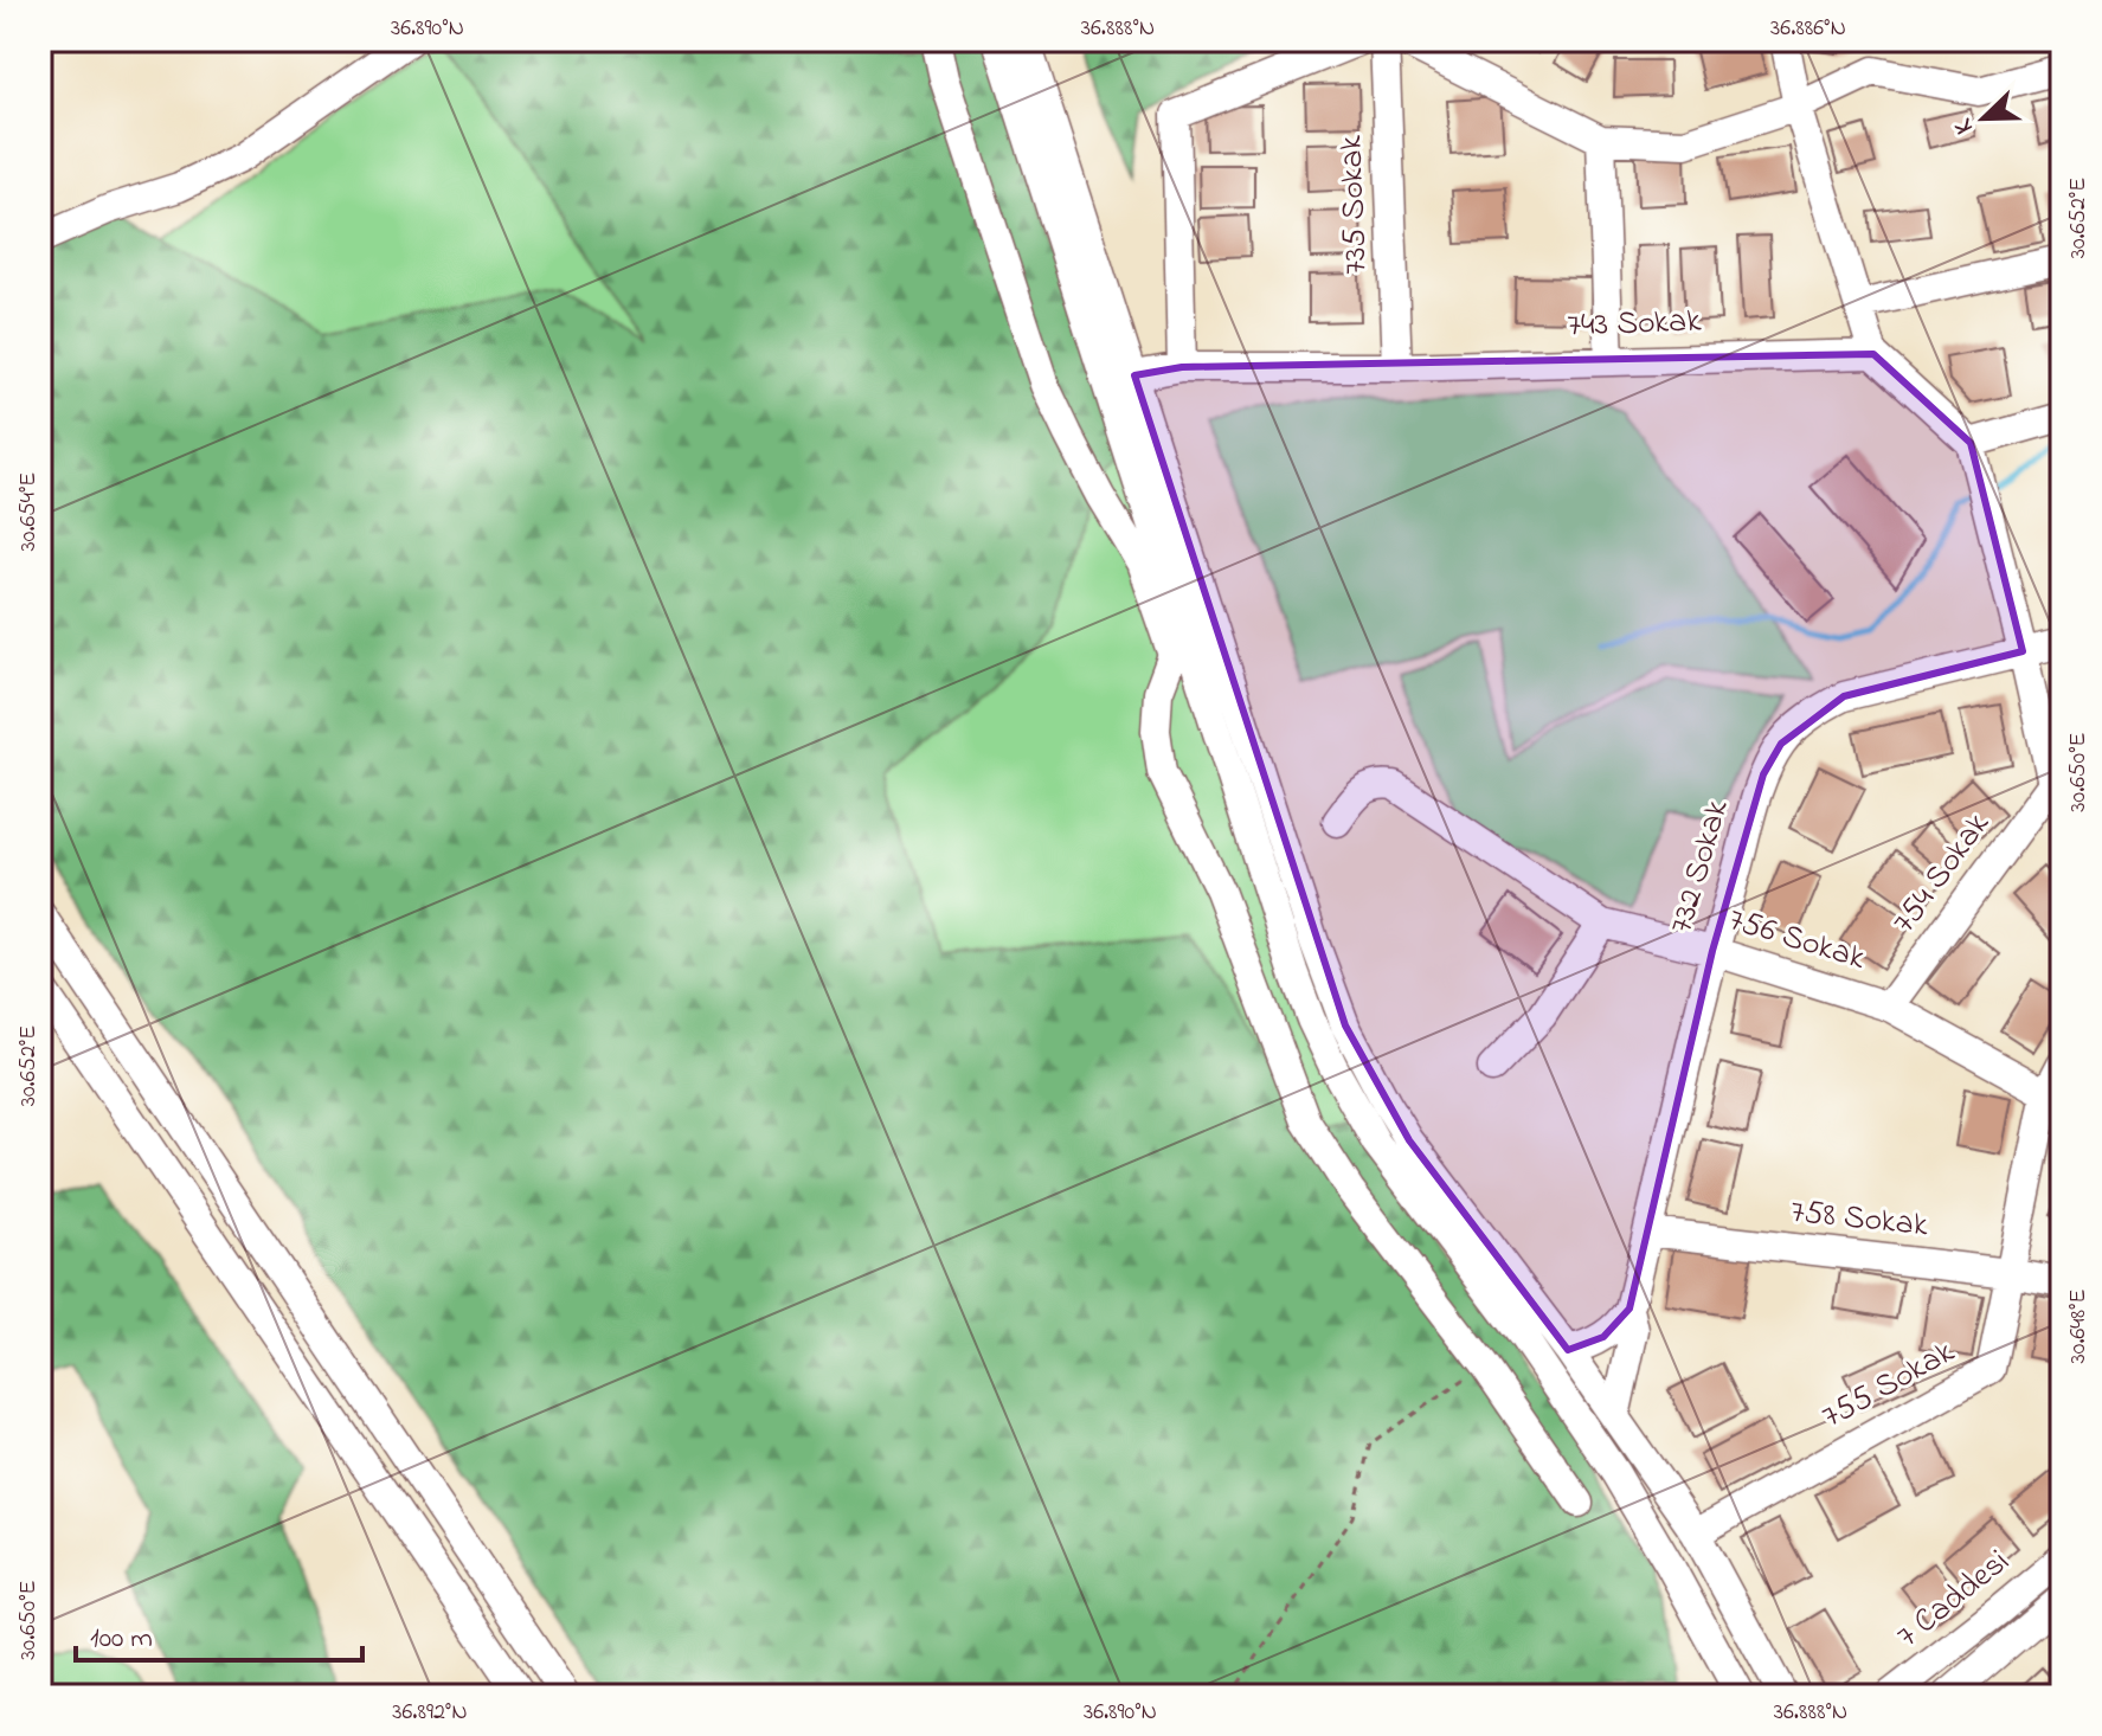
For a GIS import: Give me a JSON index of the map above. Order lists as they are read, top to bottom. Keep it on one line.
{"streets":{"street":["735 Sokak","743 Sokak","732 Sokak","754 Sokak","756 Sokak","758 Sokak","755 Sokak","7 Caddesi"]},"crossings":[["735 Sokak","743 Sokak"],["732 Sokak","756 Sokak"],["732 Sokak","758 Sokak"],["754 Sokak","756 Sokak"],["756 Sokak","755 Sokak"],["758 Sokak","755 Sokak"]],"scale_bar":"100 m","north":"bottom left","coordinates":["36.890°N","36.888°N","36.886°N","30.652°E","30.654°E","30.650°E","30.648°E","36.892°N"]}
